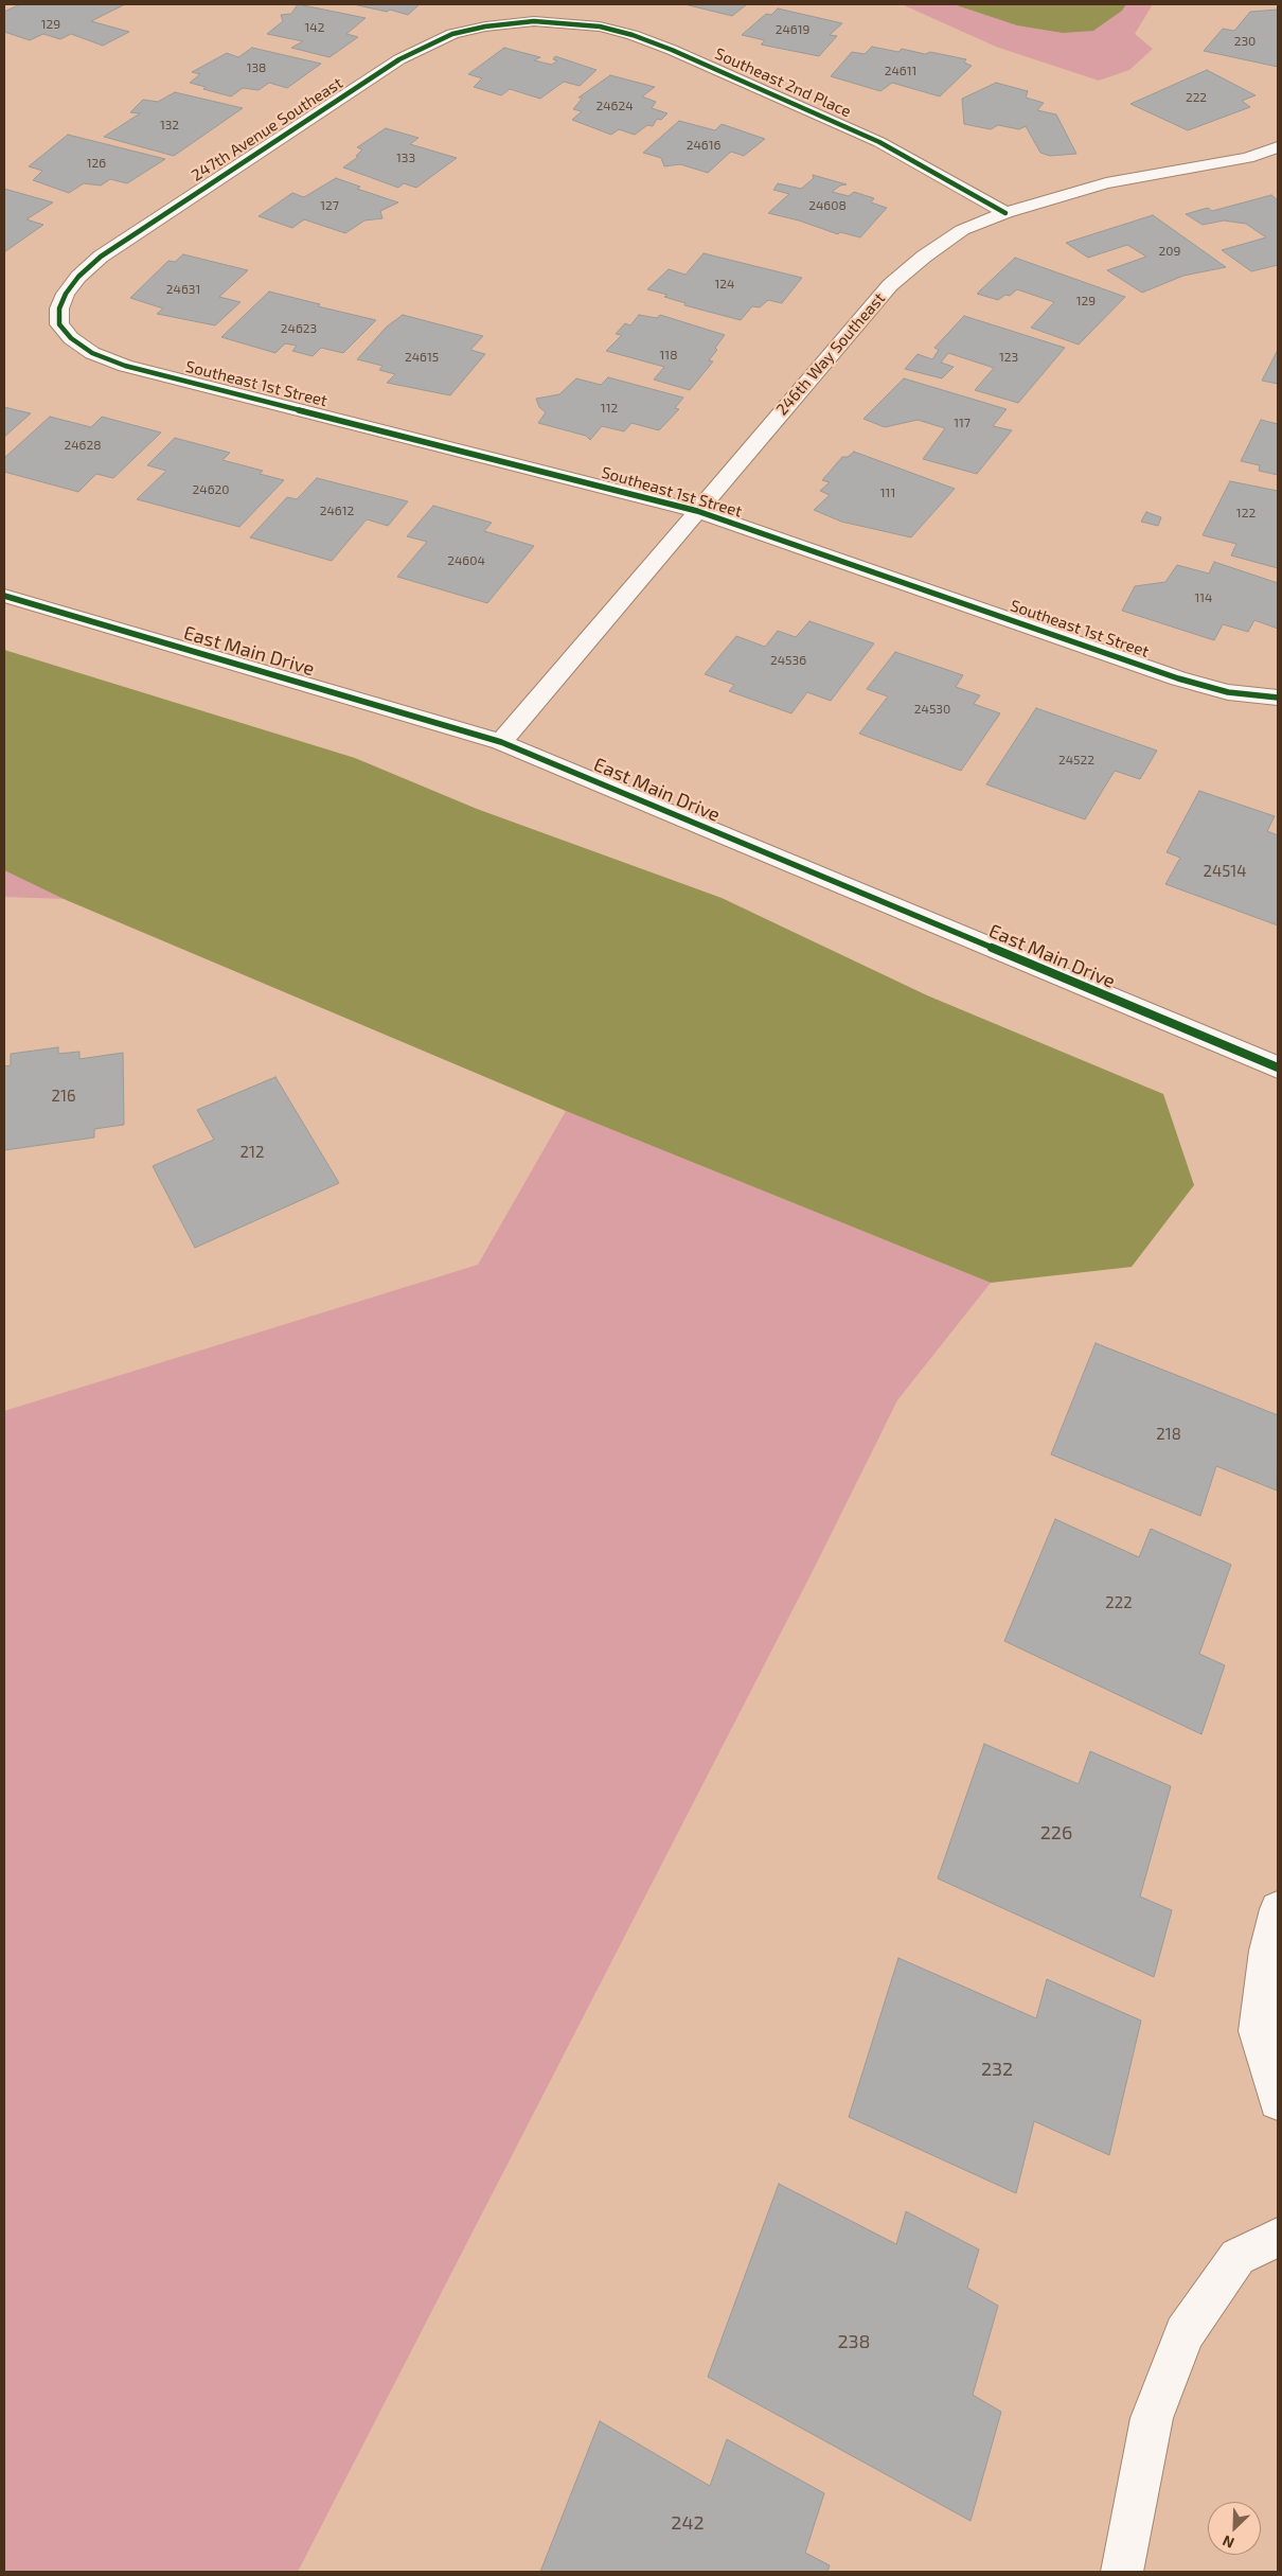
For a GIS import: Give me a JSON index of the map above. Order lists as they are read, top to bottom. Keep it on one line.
{"streets":{"street":["Southeast 2nd Place","247th Avenue Southeast","246th Way Southeast","Southeast 1st Street","East Main Drive"]},"crossings":[["Southeast 2nd Place","247th Avenue Southeast"],["Southeast 2nd Place","246th Way Southeast"],["247th Avenue Southeast","Southeast 1st Street"],["246th Way Southeast","Southeast 1st Street"],["246th Way Southeast","East Main Drive"]],"house_numbers":["129","142","24619","230","138","24611","222","24624","132","24616","133","126","127","24608","209","124","24631","129","24623","118","24615","123","112","117","24628","24620","111","24612","122","24604","114","24536","24530","24522","24514","216","212","218","222","226","232","238","242"],"north":"bottom left"}
